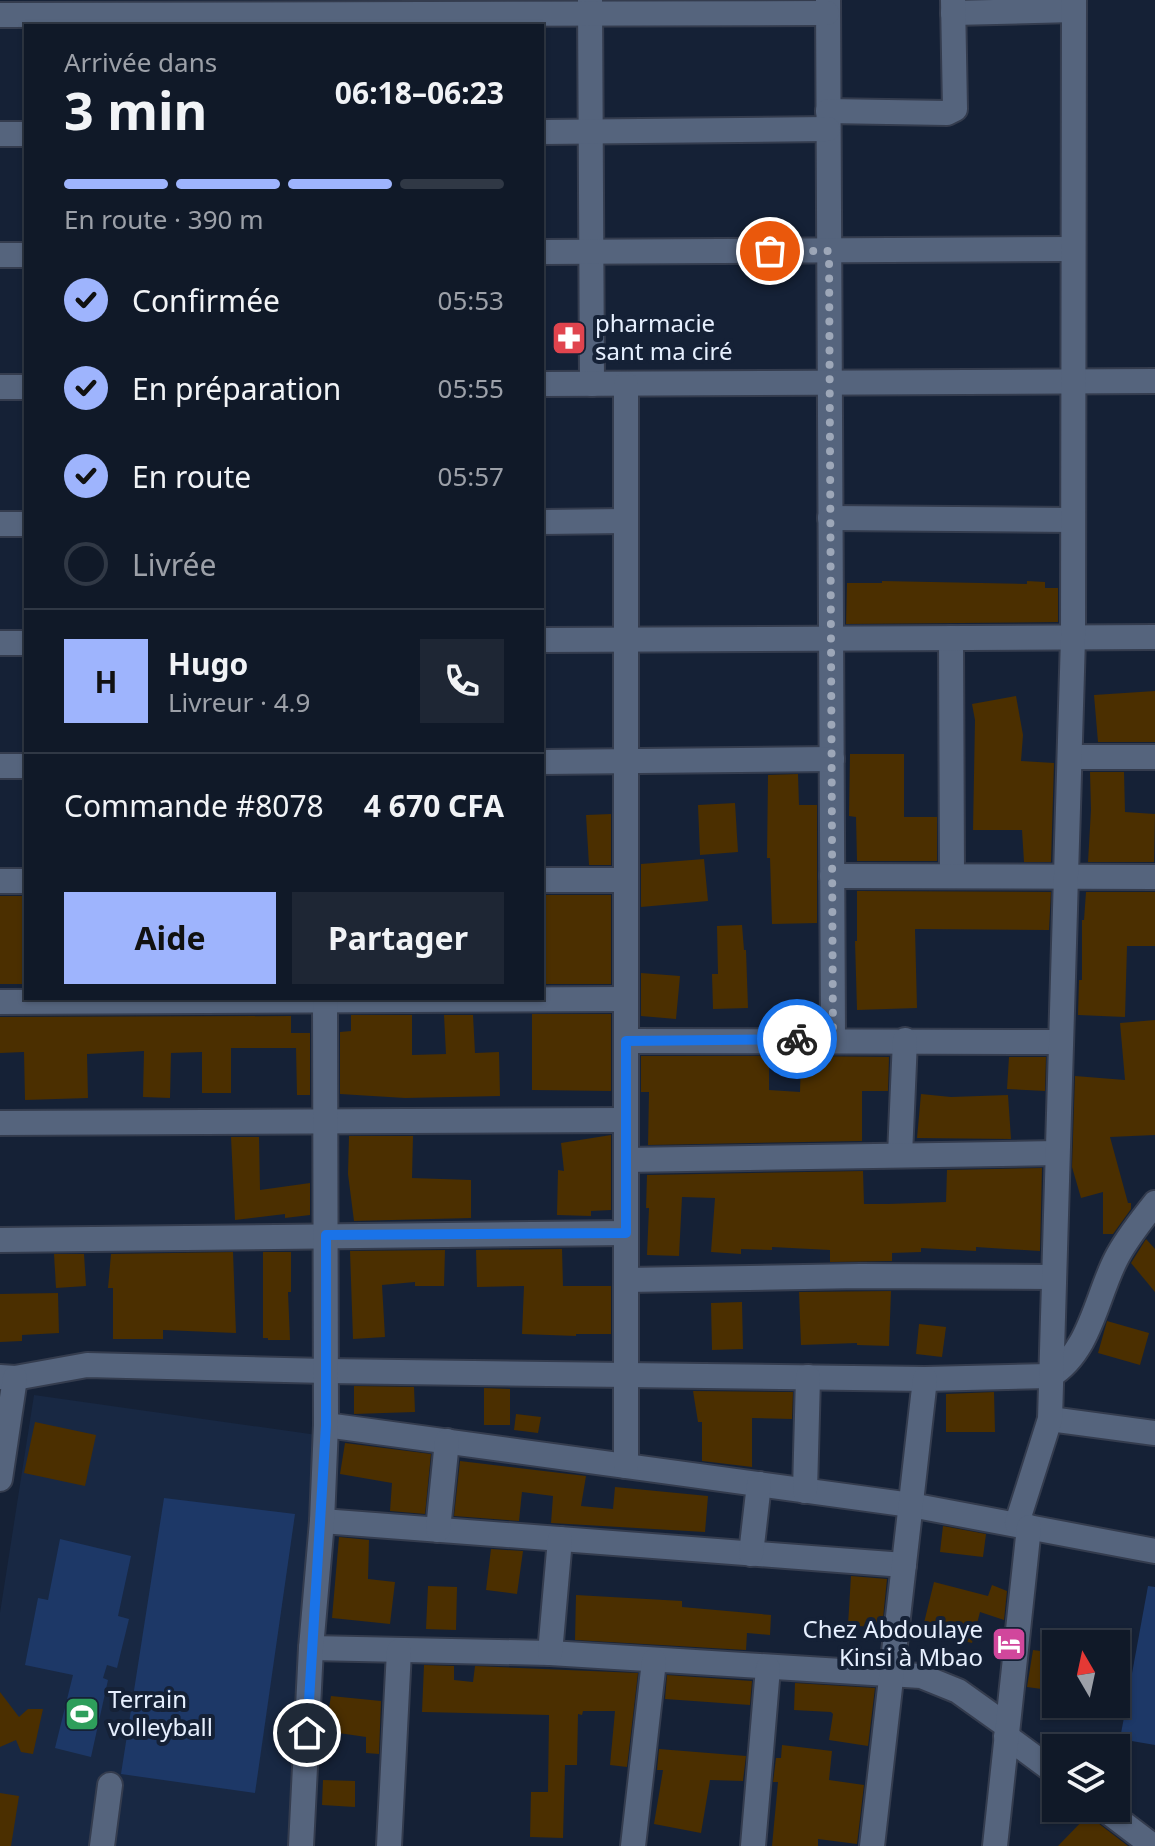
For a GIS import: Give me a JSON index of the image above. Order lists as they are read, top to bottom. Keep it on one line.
{"places":{"pharmacy":["pharmacie sant ma ciré"],"hotel":["Chez Abdoulaye Kinsi à Mbao"],"sports":["Terrain volleyball"]},"north":"top","page":{"heading":["3 min","Arrivée dans","06:18–06:23"],"panel":["Hugo","Livreur · 4.9","Commande #8078","4 670 CFA"],"bar":"En route · 390 m","list":[["Confirmée","05:53"],["En préparation","05:55"],["En route","05:57"],"Livrée"],"round":"H","buttons":["Aide","Partager"]}}
